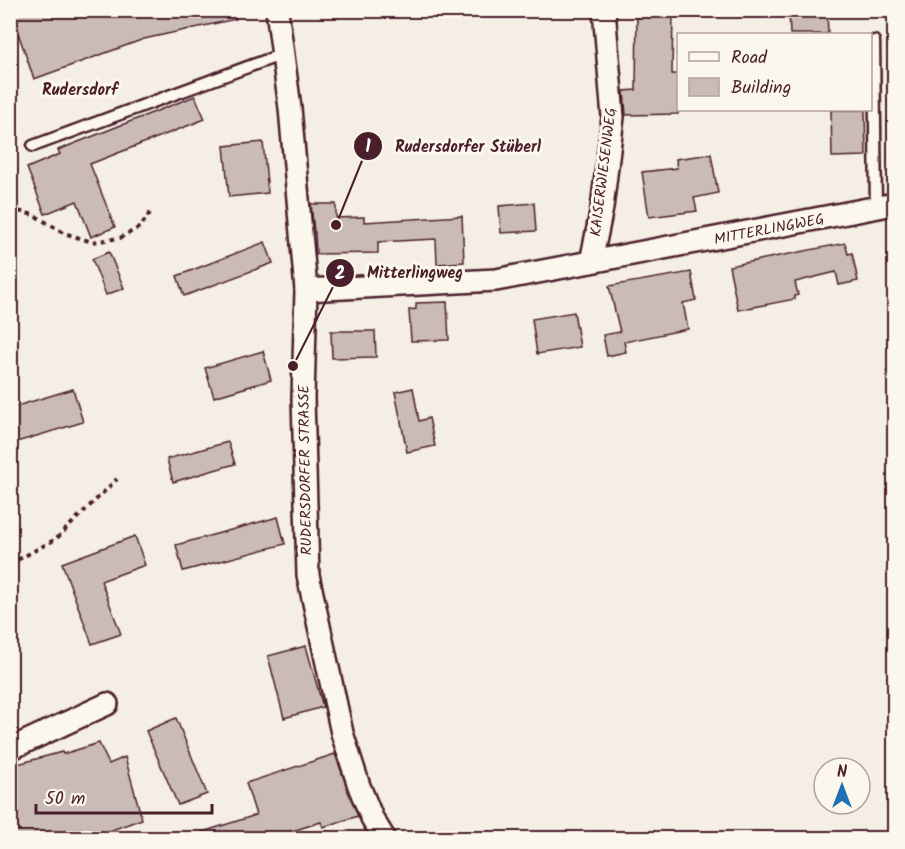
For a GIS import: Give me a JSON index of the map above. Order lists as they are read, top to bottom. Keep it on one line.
{"streets":{"street":["KAISERWIESENWEG","MITTERLINGWEG","RUDERSDORFER STRASSE"]},"crossings":[["KAISERWIESENWEG","MITTERLINGWEG"],["MITTERLINGWEG","RUDERSDORFER STRASSE"]],"districts":["Rudersdorf"],"places":["Rudersdorfer Stüberl","Mitterlingweg"],"legend":["Road","Building"],"scale_bar":"50 m","north":"top"}
